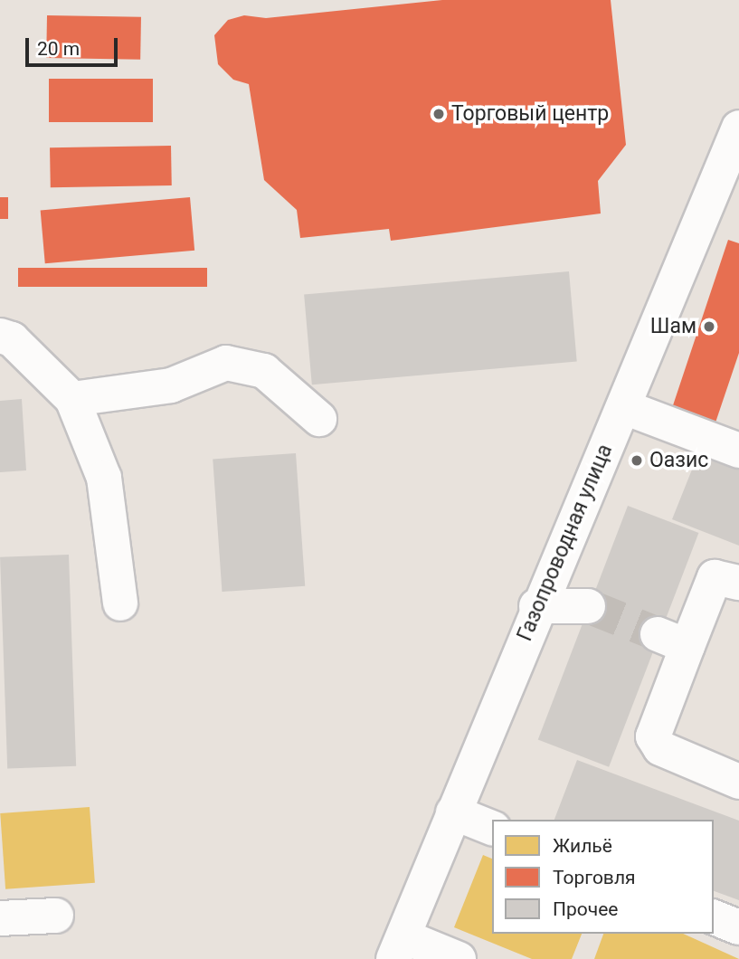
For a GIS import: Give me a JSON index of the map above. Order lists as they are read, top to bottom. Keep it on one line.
{"streets":{"street":["Газопроводная улица"]},"places":["Торговый центр","Шам","Оазис"],"legend":["Жильё","Торговля","Прочее"],"scale_bar":"20 m"}
